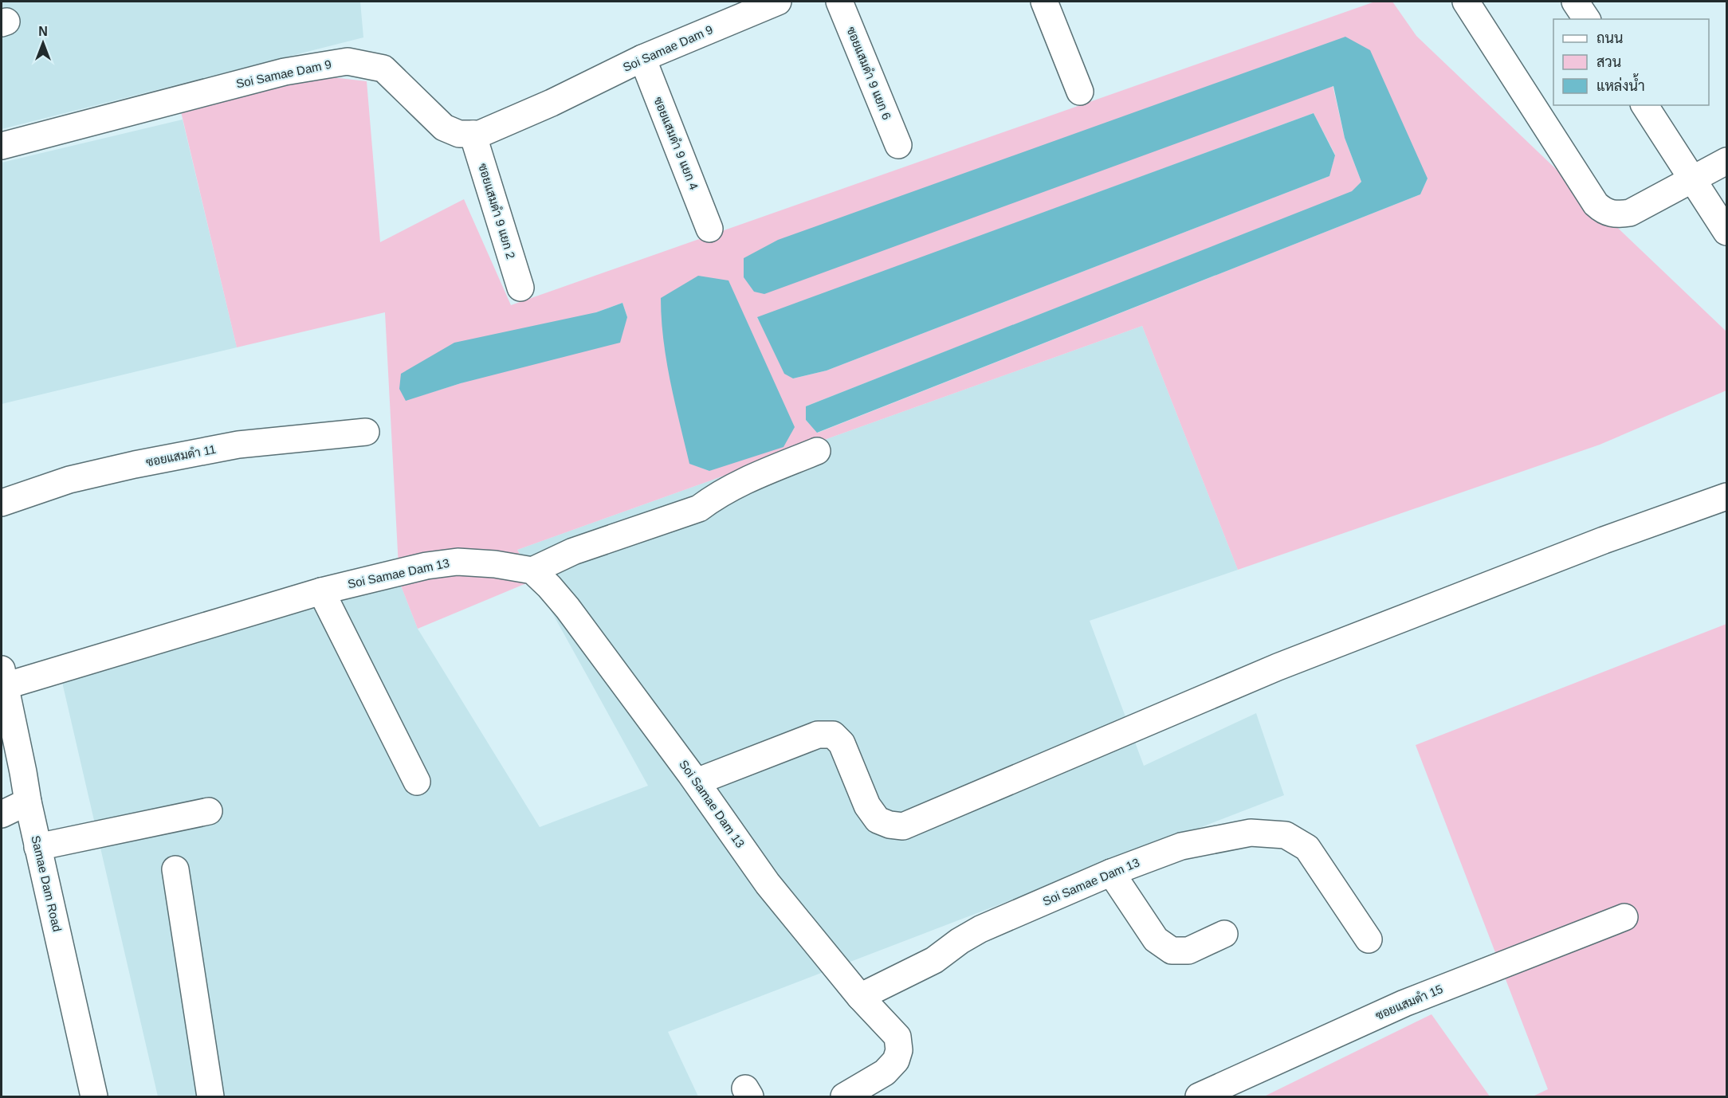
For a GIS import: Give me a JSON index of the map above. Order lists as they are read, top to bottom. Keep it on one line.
{"streets":{"street":["Soi Samae Dam 9","ซอยแสมดำ 9 แยก 6","ซอยแสมดำ 9 แยก 4","ซอยแสมดำ 9 แยก 2","ซอยแสมดำ 11","Soi Samae Dam 13","Samae Dam Road","ซอยแสมดำ 15"]},"crossings":[["Soi Samae Dam 9","ซอยแสมดำ 9 แยก 4"],["Soi Samae Dam 9","ซอยแสมดำ 9 แยก 2"],["Soi Samae Dam 13","Samae Dam Road"]],"legend":["ถนน","สวน","แหล่งน้ำ"],"north":"top"}
